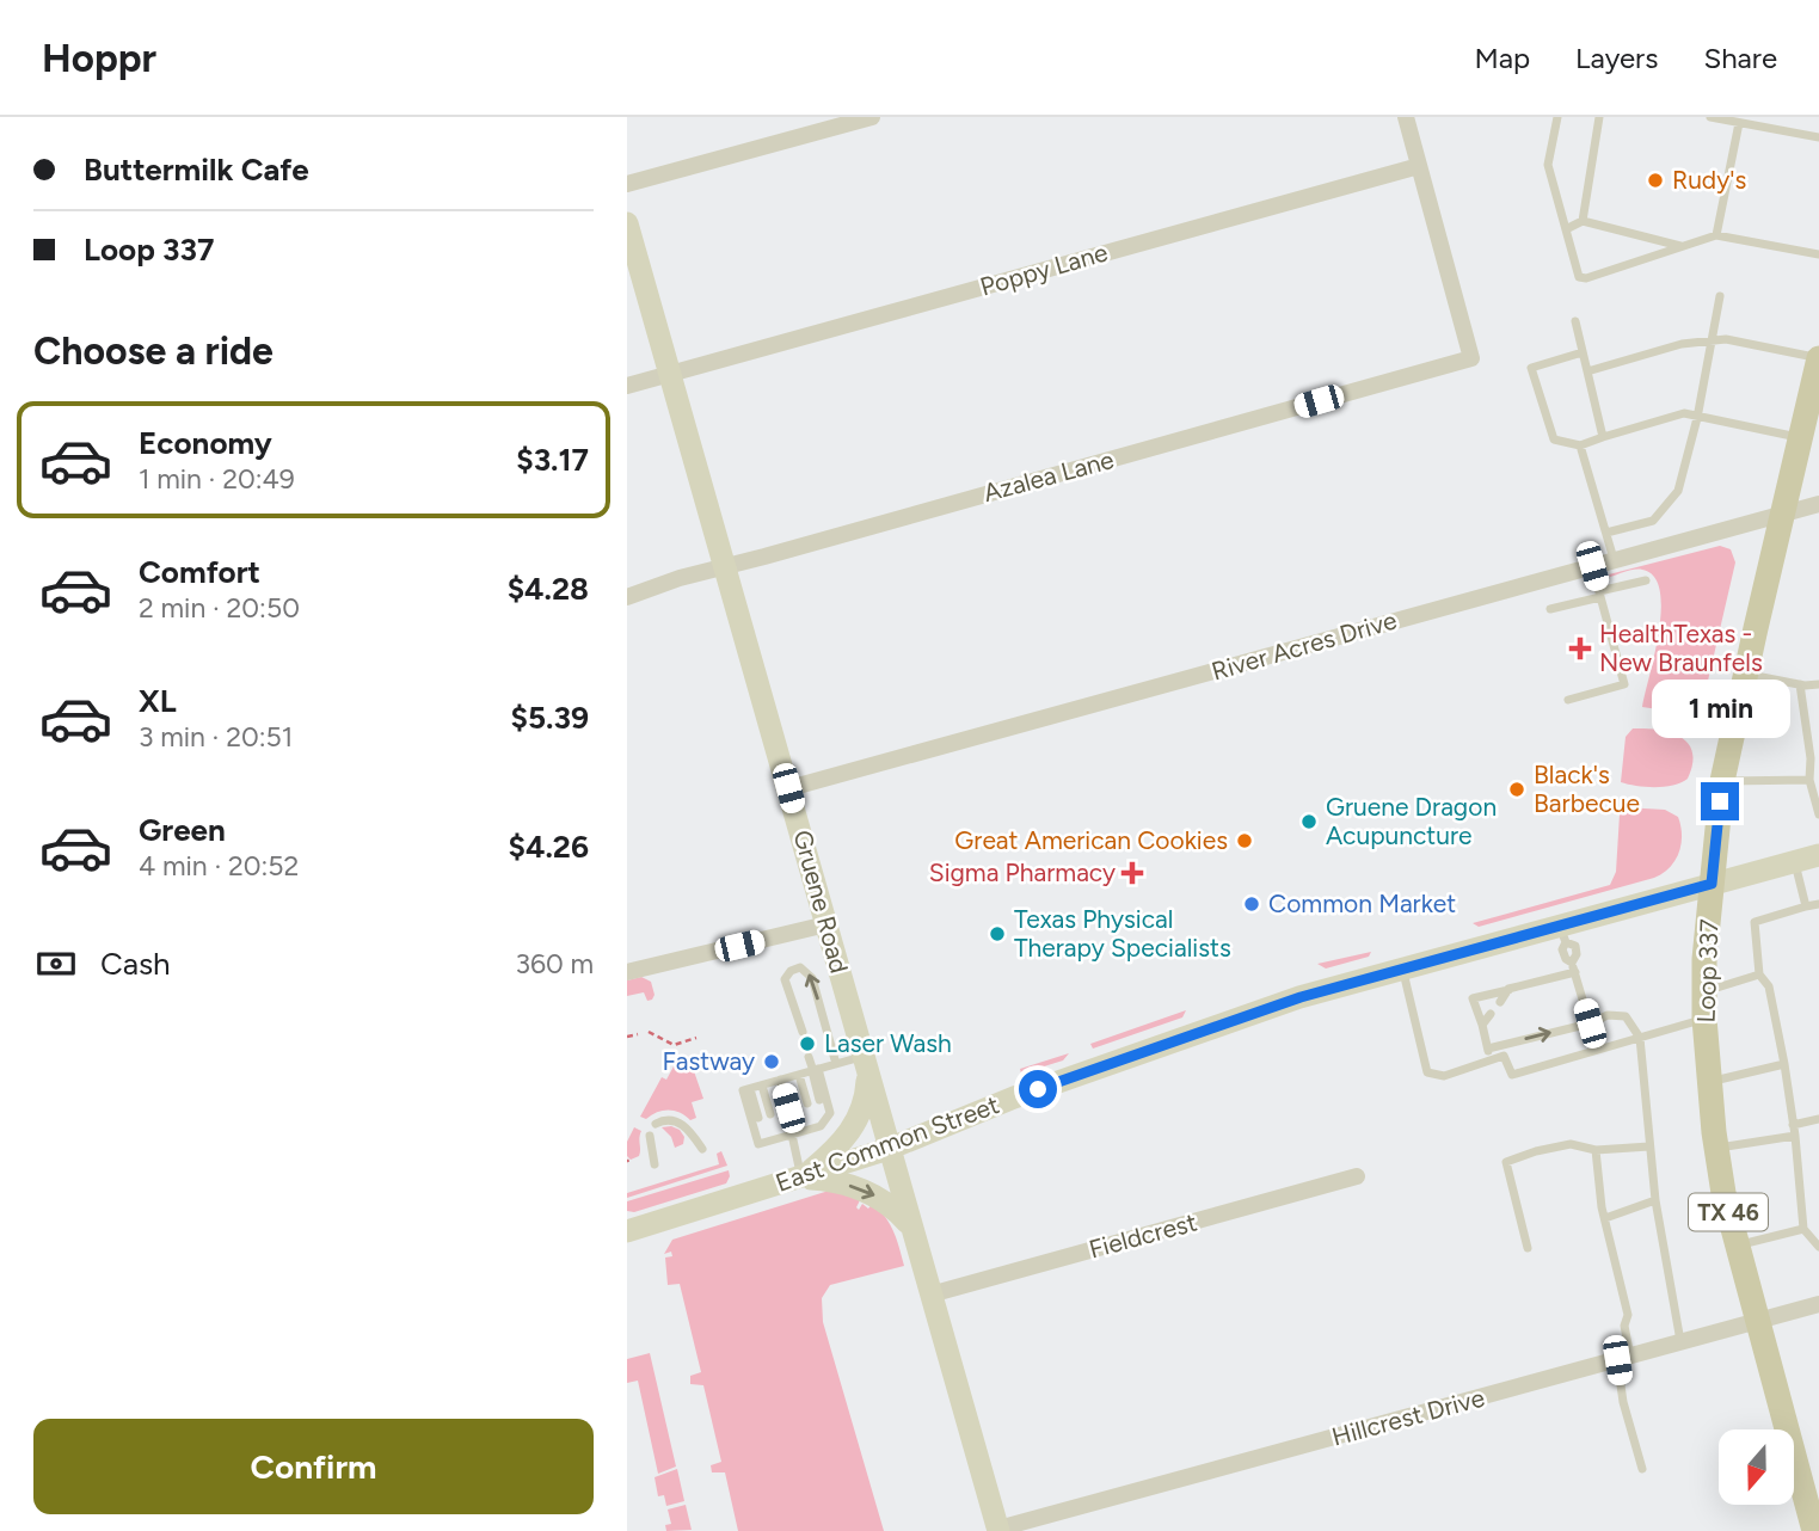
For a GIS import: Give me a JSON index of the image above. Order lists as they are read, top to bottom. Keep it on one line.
{"streets":{"main road":["Loop 337","TX 46"],"street":["Poppy Lane","Azalea Lane","River Acres Drive","Gruene Road","East Common Street","Fieldcrest","Hillcrest Drive"]},"crossings":[["Poppy Lane","Azalea Lane"],["Poppy Lane","Gruene Road"],["Azalea Lane","Gruene Road"],["River Acres Drive","Gruene Road"],["River Acres Drive","Loop 337"],["Gruene Road","East Common Street"],["Gruene Road","Fieldcrest"],["Gruene Road","Hillcrest Drive"],["Loop 337","East Common Street"],["Loop 337","Hillcrest Drive"]],"places":{"other":["Rudy's","Black's Barbecue","Gruene Dragon Acupuncture","Great American Cookies","Common Market","Texas Physical Therapy Specialists","Laser Wash","Fastway"],"health":["HealthTexas - New Braunfels","Sigma Pharmacy"]},"north":"bottom","page":{"header":"Hoppr","nav":["Map","Layers","Share"],"banner":["Buttermilk Cafe","Loop 337"],"heading":"Choose a ride","list":[{"name":"Economy","note":"1 min · 20:49","value":"$3.17"},{"name":"Comfort","note":"2 min · 20:50","value":"$4.28"},{"name":"XL","note":"3 min · 20:51","value":"$5.39"},{"name":"Green","note":"4 min · 20:52","value":"$4.26"}],"bubble":"1 min","pay":["Cash","360 m"],"buttons":"Confirm"}}
